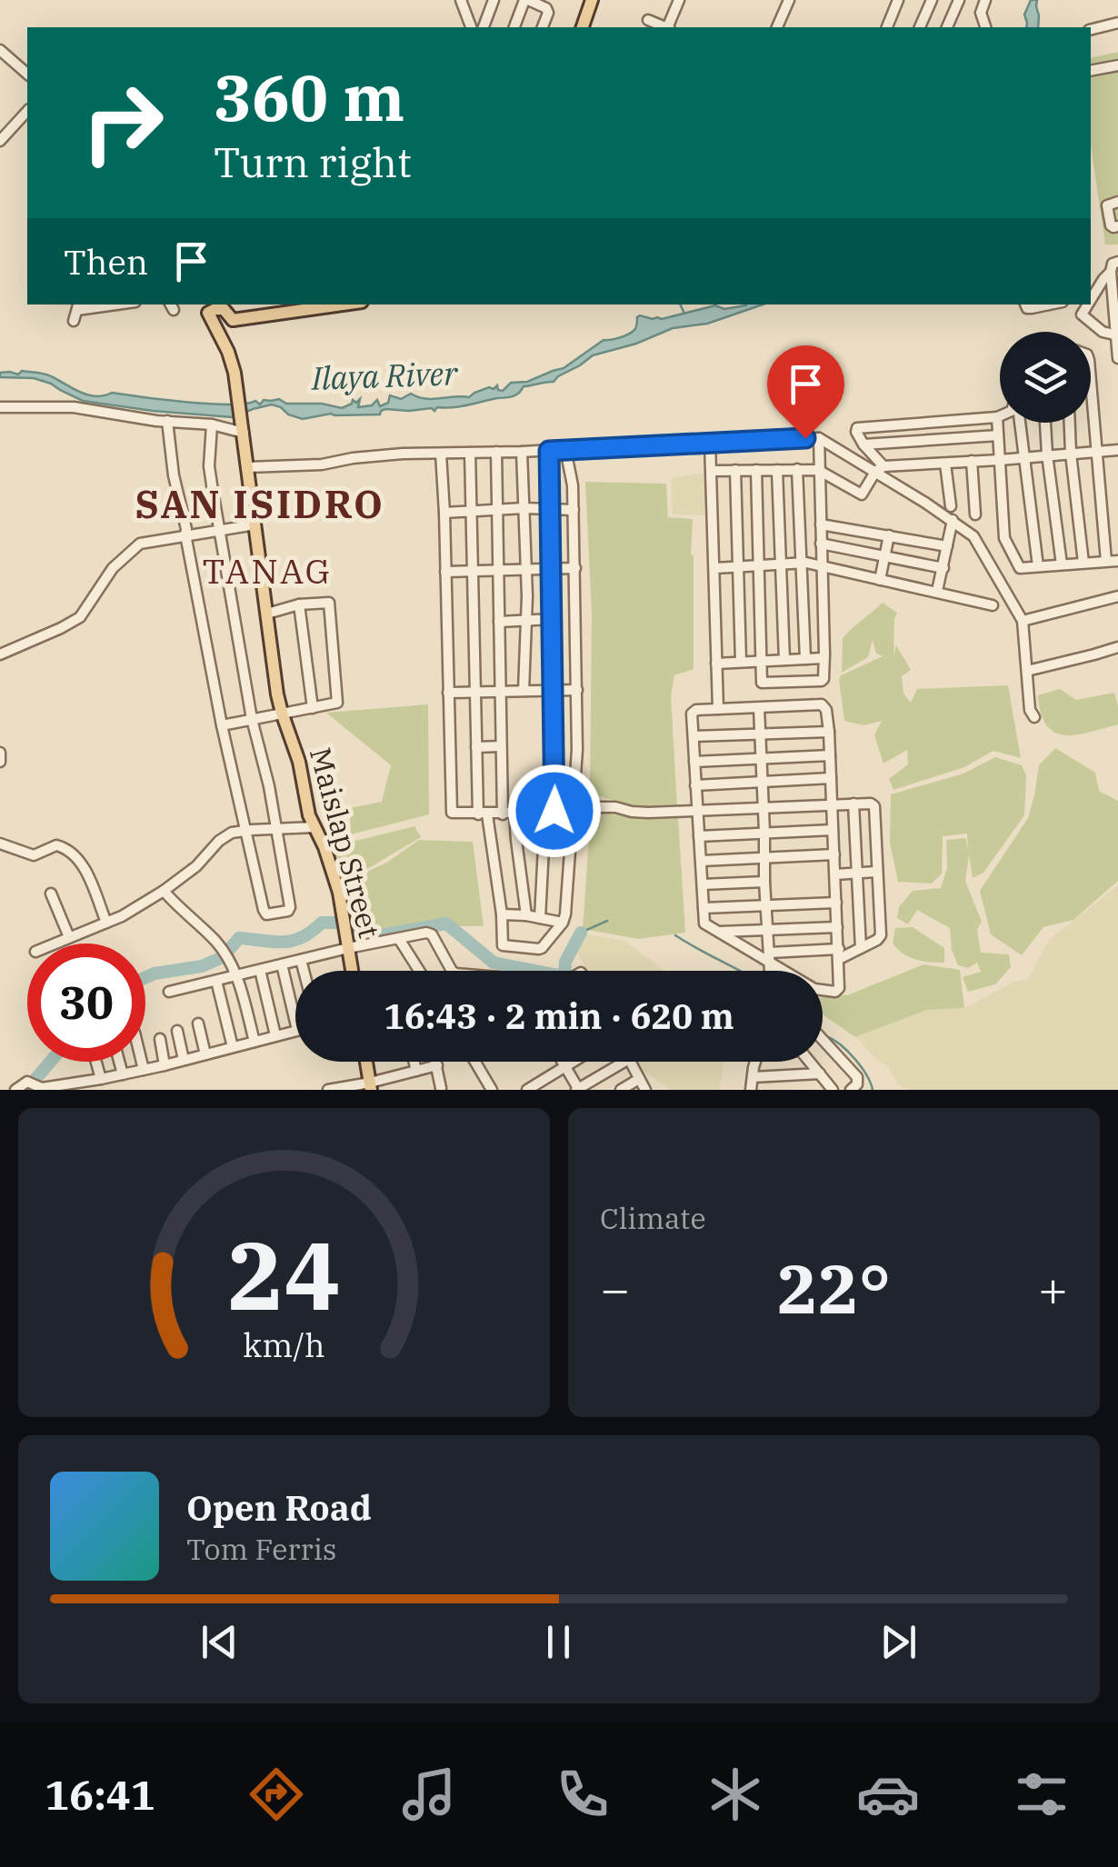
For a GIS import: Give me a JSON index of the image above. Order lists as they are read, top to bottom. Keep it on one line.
{"streets":{"main road":["Maislap Street"]},"districts":["SAN ISIDRO","TANAG"],"water":["Ilaya River"],"page":{"turn":["360 m","Turn right"],"then":"Then","limit":"30","trip":"16:43 · 2 min · 620 m","tile":"Climate","heat":["−","22°","+"],"song":["Open Road","Tom Ferris"],"tabs":"16:41","gauge":["24","km/h"]}}
